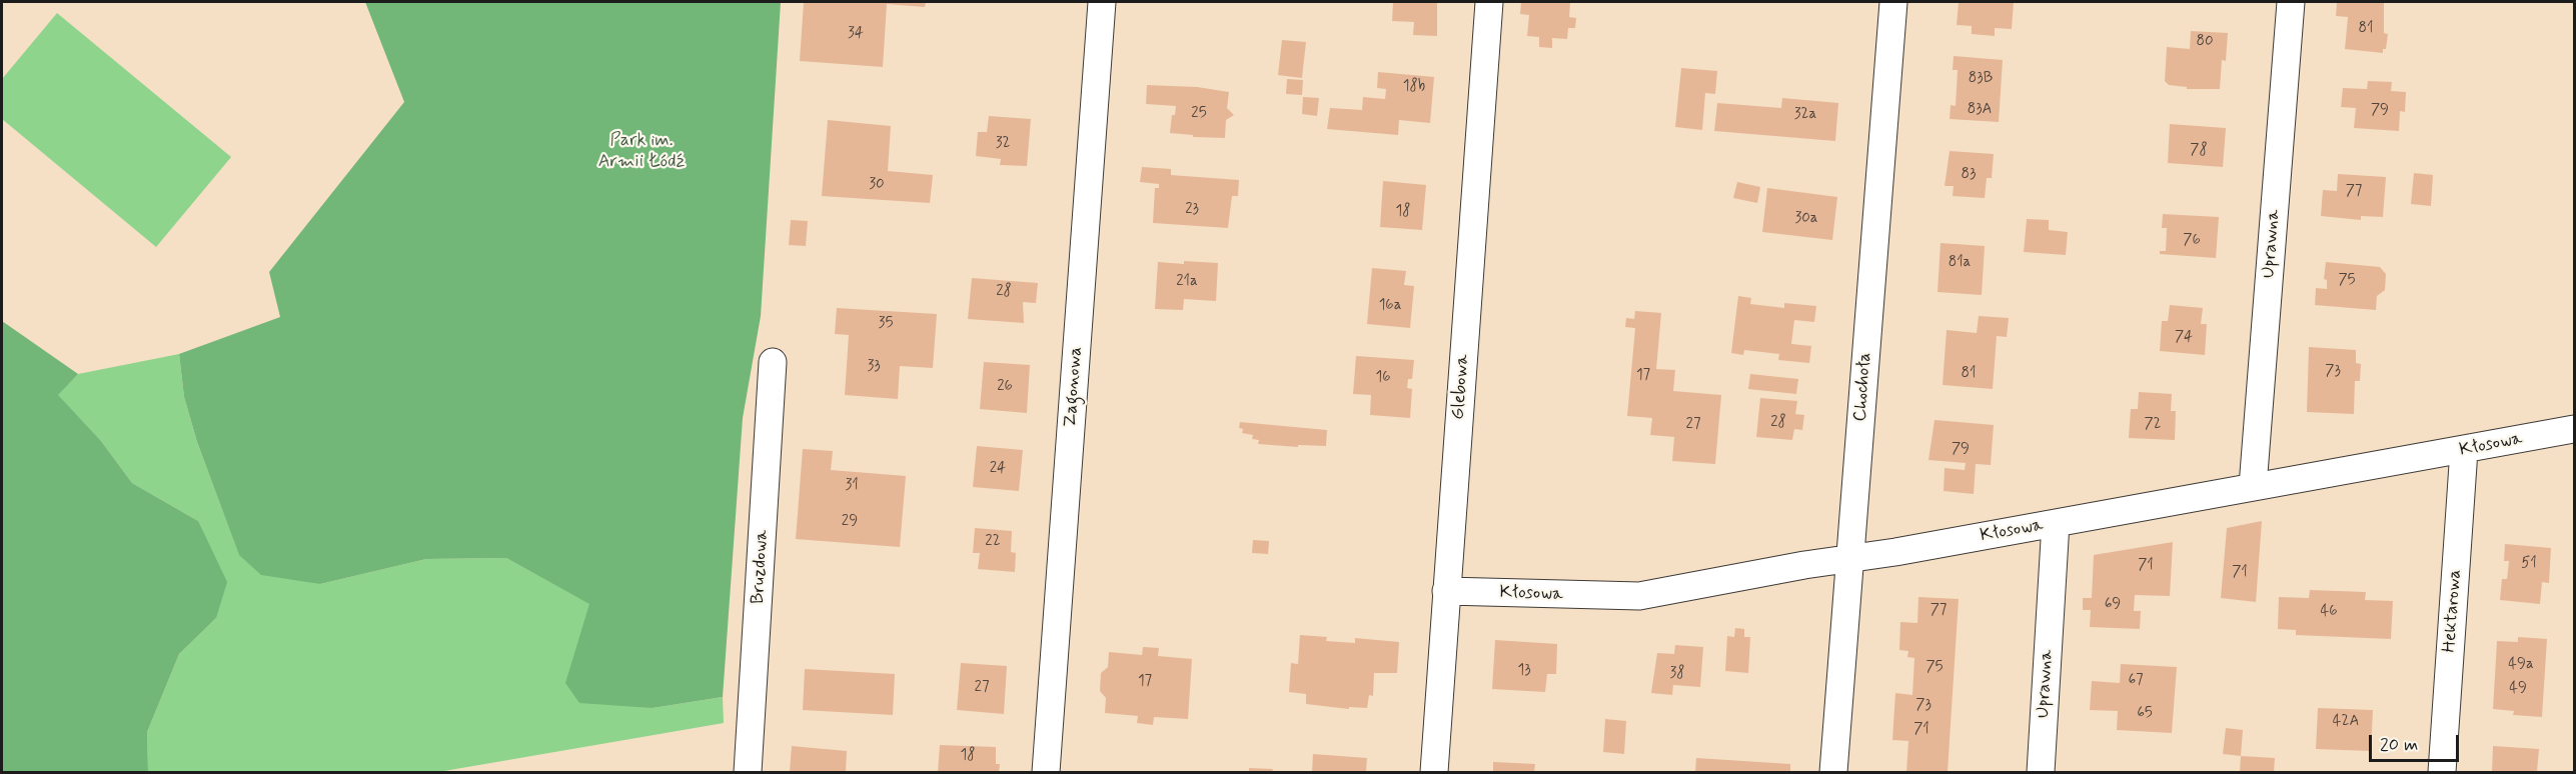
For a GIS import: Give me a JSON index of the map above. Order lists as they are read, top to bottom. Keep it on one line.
{"streets":{"street":["Uprawna","Zagonowa","Glebowa","Chochoła","Kłosowa","Bruzdowa","Hektarowa"]},"crossings":[["Uprawna","Kłosowa"],["Glebowa","Kłosowa"],["Chochoła","Kłosowa"],["Kłosowa","Hektarowa"]],"parks":["Park im. Armii Łódź"],"house_numbers":["81","34","80","83B","18b","83A","79","25","32a","32","78","83","30","77","23","18","30a","76","81a","75","21a","28","16a","35","74","33","73","81","17","16","26","28","27","72","79","24","31","29","22","51","71","71","69","77","46","49a","75","13","38","67","17","27","49","73","65","42A","71","18"],"scale_bar":"20 m"}
